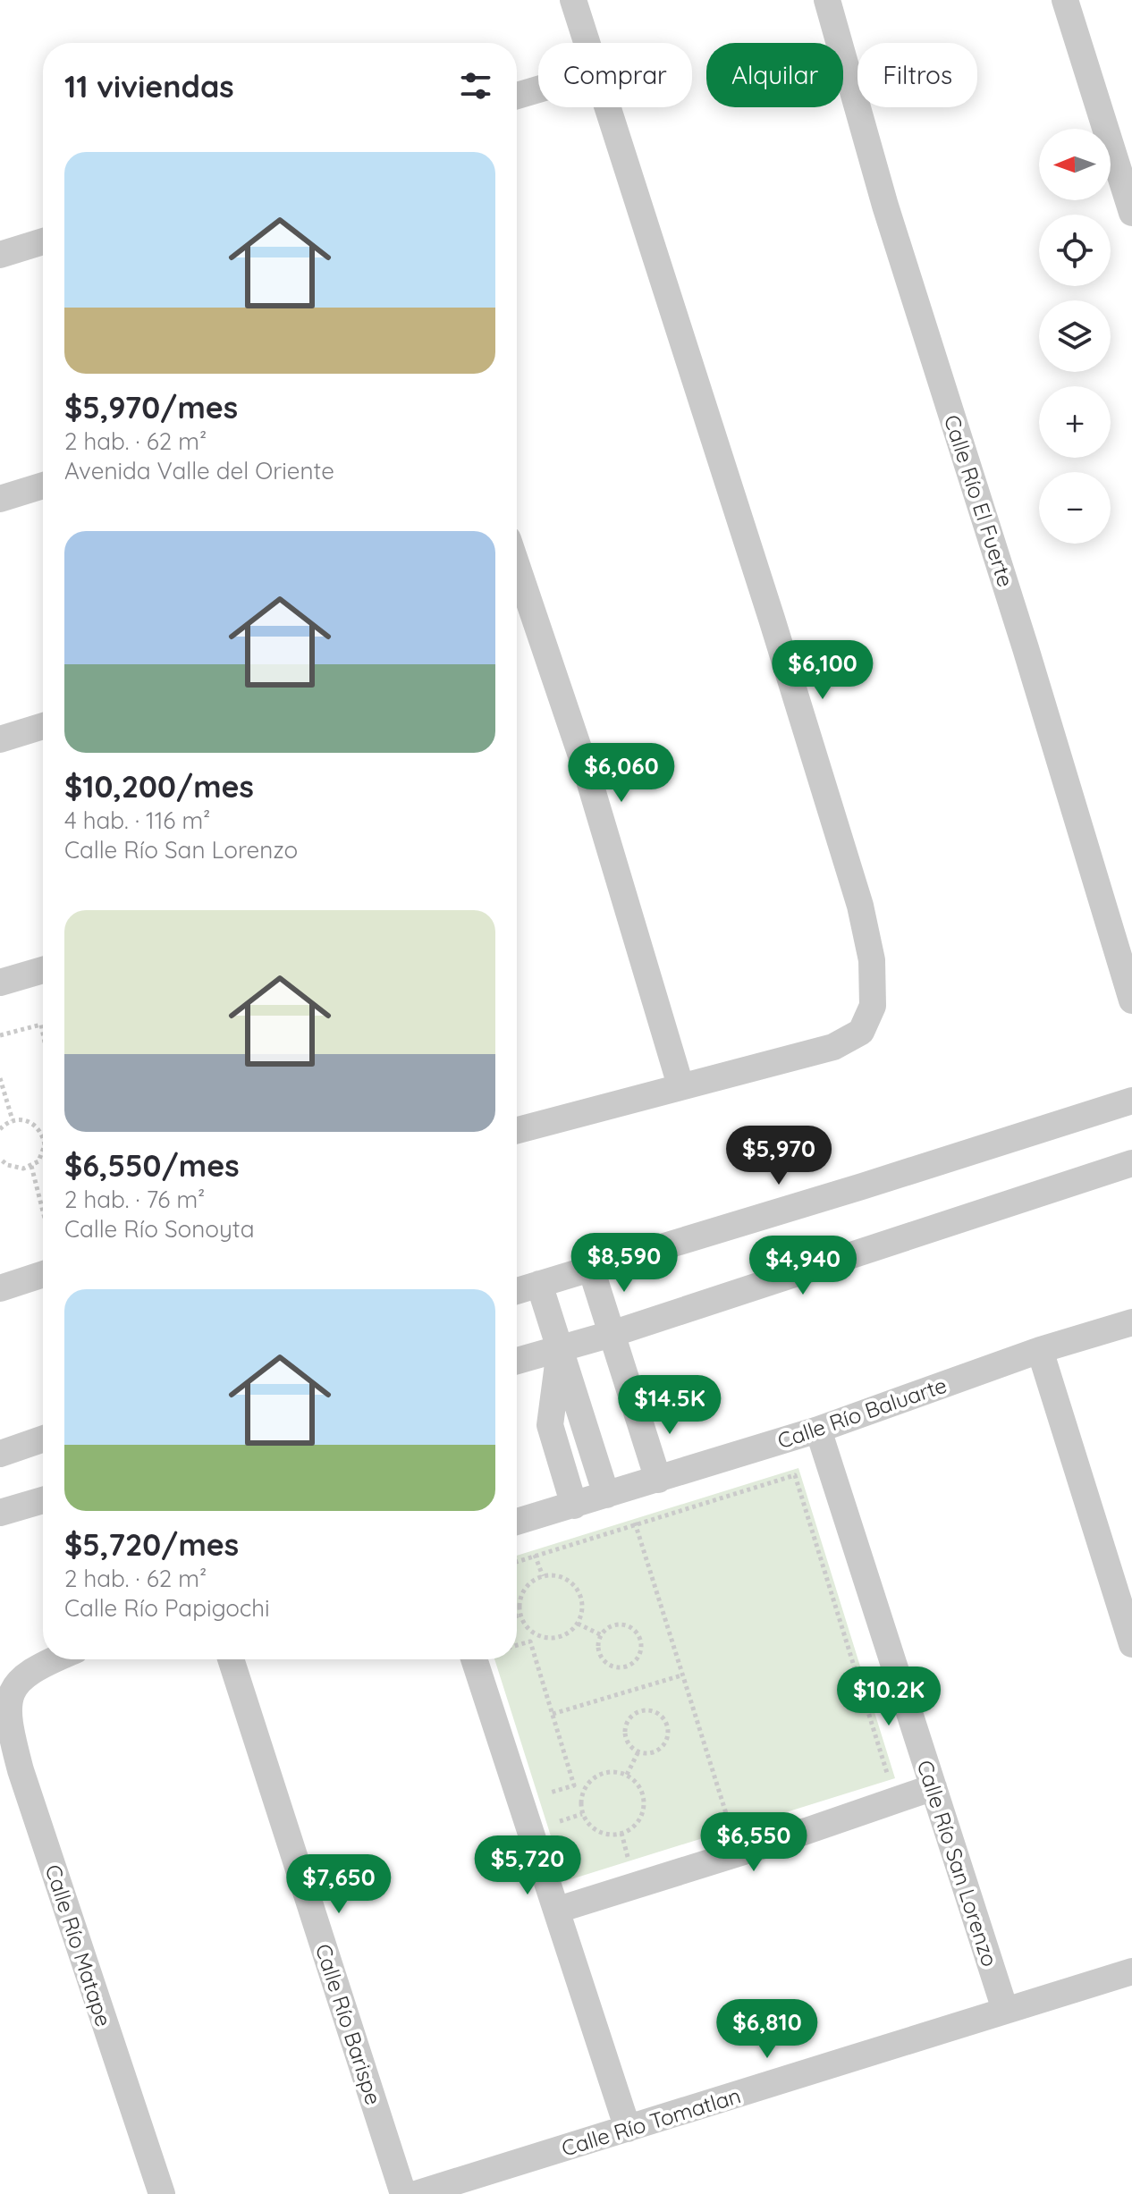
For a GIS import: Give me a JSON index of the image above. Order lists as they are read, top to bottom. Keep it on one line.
{"streets":{"street":["Calle Río El Fuerte","Calle Río Baluarte","Calle Río San Lorenzo","Calle Río Matape","Calle Río Barispe","Calle Río Tomatlan"]},"crossings":[["Calle Río Baluarte","Calle Río San Lorenzo"],["Calle Río San Lorenzo","Calle Río Tomatlan"]],"north":"left","page":{"chip":["Comprar","Alquilar","Filtros"],"heading":"11 viviendas","map_buttons":["+","−"],"list":[{"name":"$5,970/mes","note":"2 hab. · 62 m² · Avenida Valle del Oriente"},{"name":"$10,200/mes","note":"4 hab. · 116 m² · Calle Río San Lorenzo"},{"name":"$6,550/mes","note":"2 hab. · 76 m² · Calle Río Sonoyta"},{"name":"$5,720/mes","note":"2 hab. · 62 m² · Calle Río Papigochi"}],"price":["$6,100","$6,060","$5,970","$8,590","$4,940","$14.5K","$10.2K","$6,550","$5,720","$7,650","$6,810"]}}
